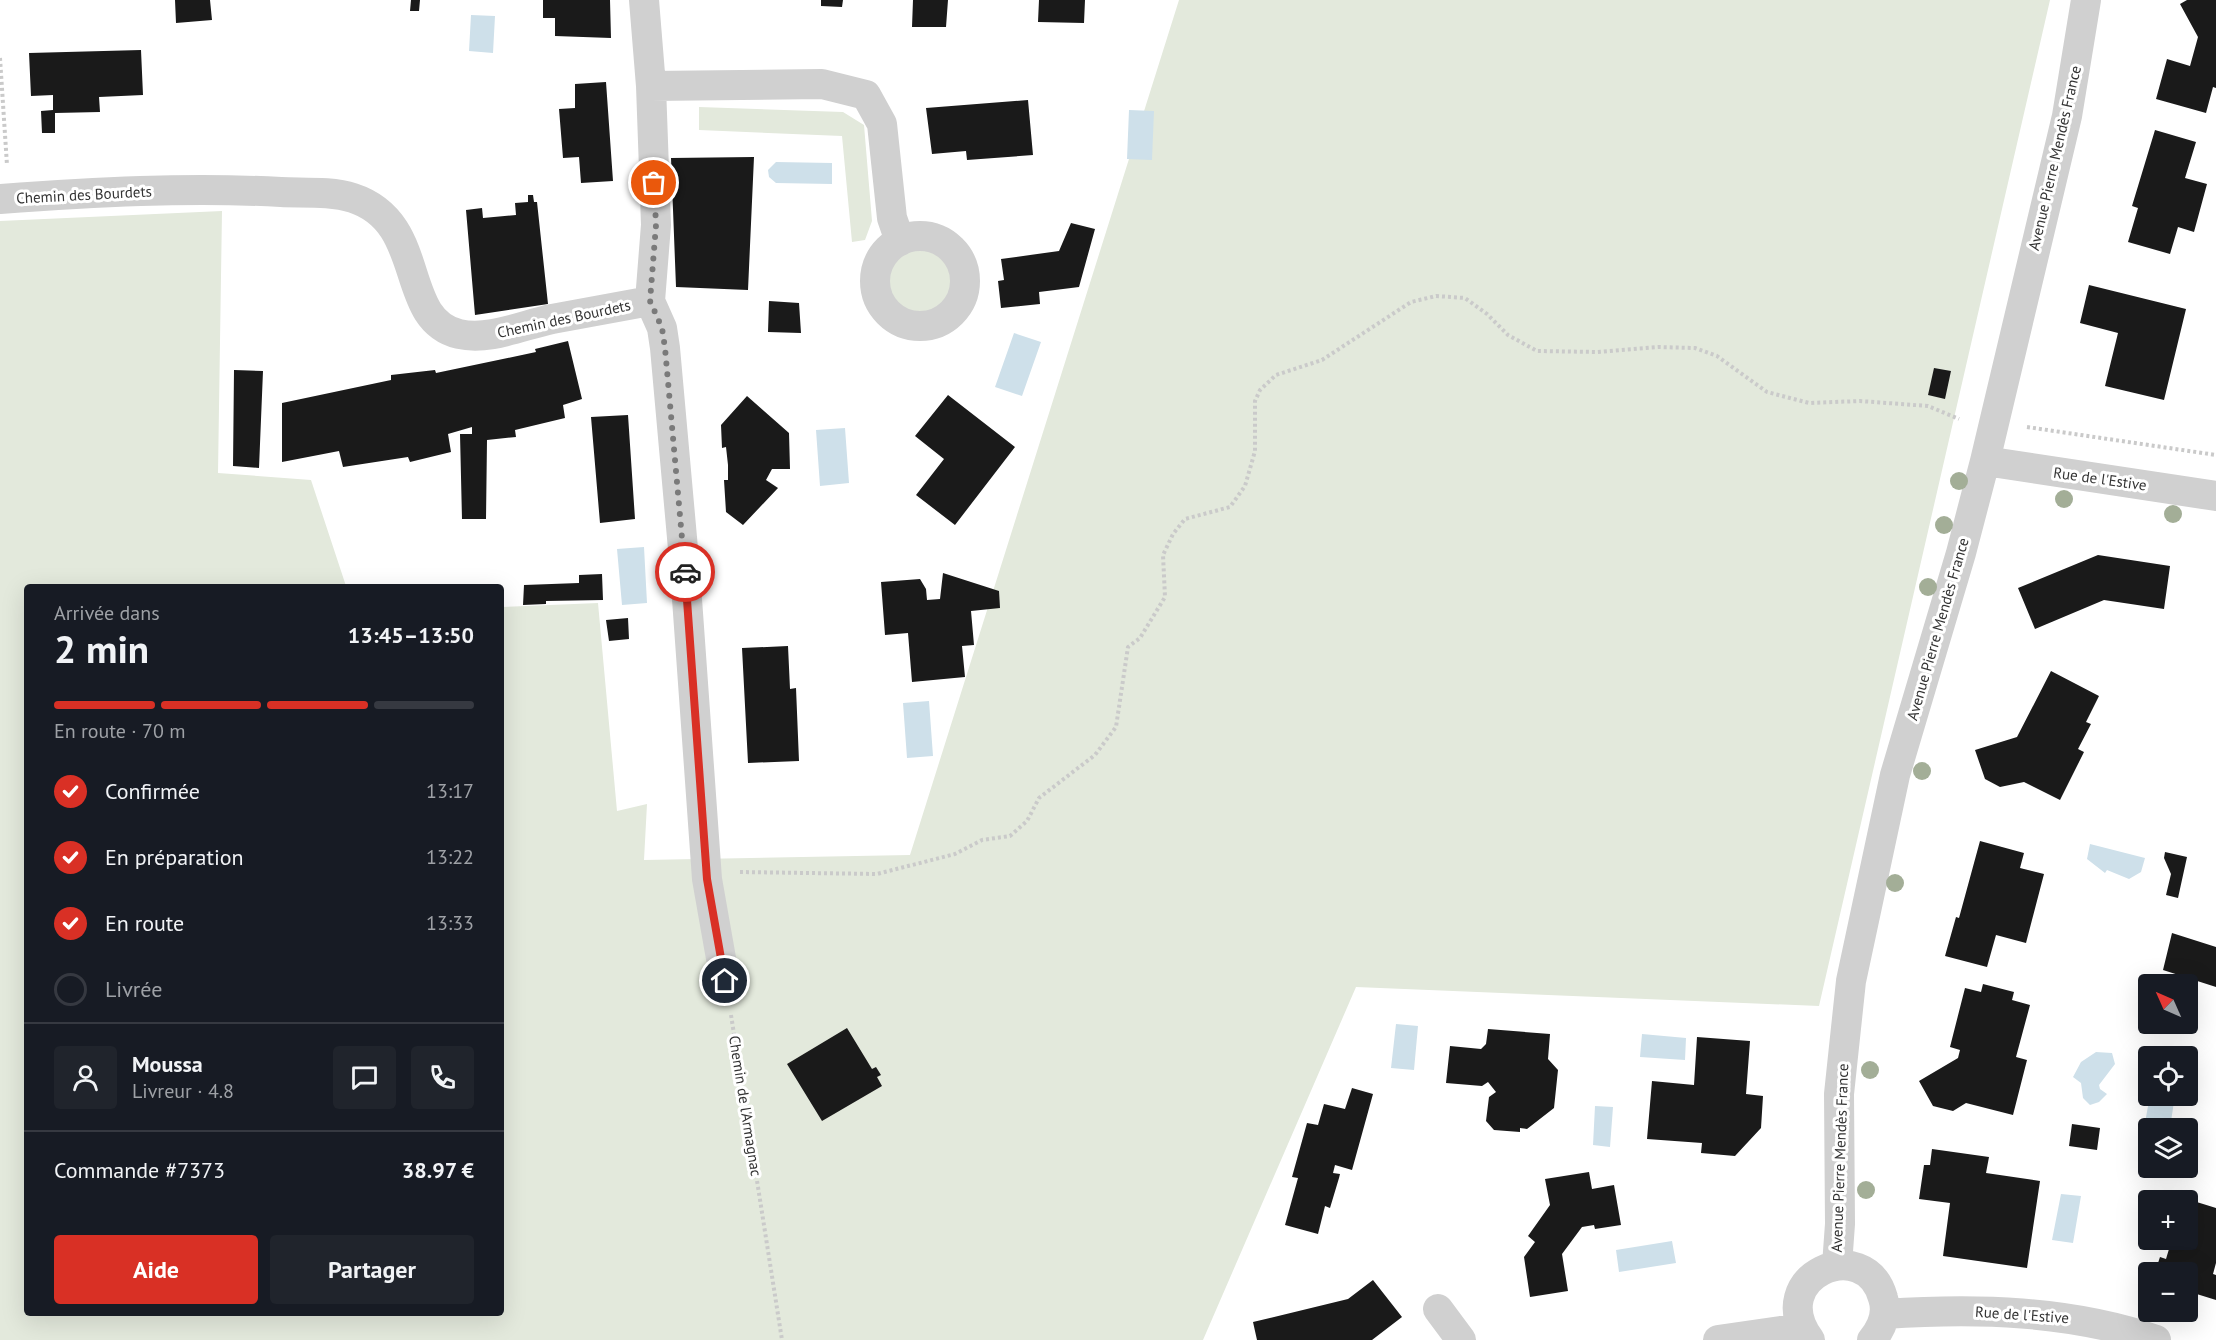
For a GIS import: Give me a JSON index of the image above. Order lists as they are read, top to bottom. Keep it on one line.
{"streets":{"street":["Avenue Pierre Mendès France","Chemin des Bourdets","Rue de l'Estive"],"path":["Chemin de l'Armagnac"]},"crossings":[["Avenue Pierre Mendès France","Rue de l'Estive"]],"north":"top left","page":{"heading":["2 min","Arrivée dans","13:45–13:50"],"panel":["Moussa","Livreur · 4.8","Commande #7373","38.97 €"],"bar":"En route · 70 m","list":[["Confirmée","13:17"],["En préparation","13:22"],["En route","13:33"],"Livrée"],"map_buttons":["+","−"],"buttons":["Aide","Partager"]}}
